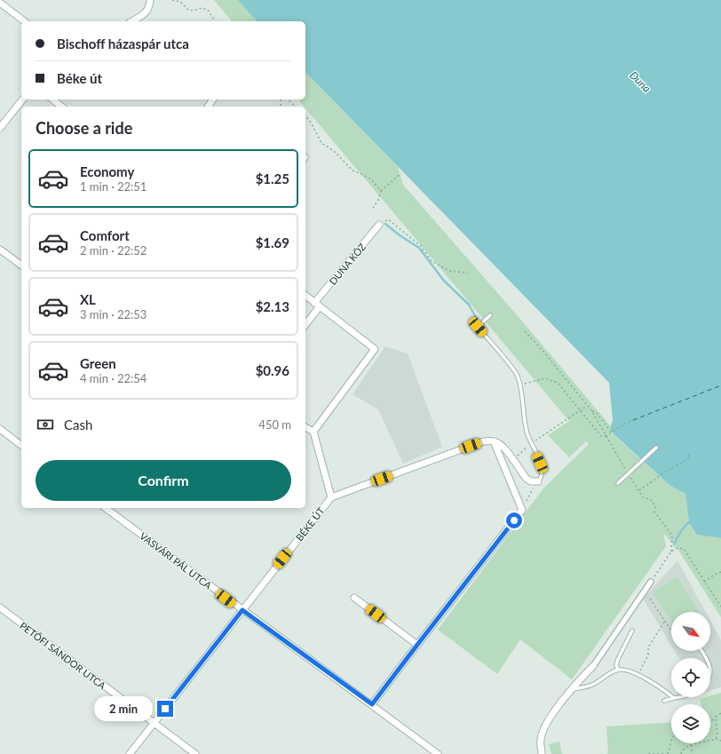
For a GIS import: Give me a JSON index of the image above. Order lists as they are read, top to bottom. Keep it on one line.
{"streets":{"street":["DUNA KÖZ","BÉKE ÚT","VASVÁRI PÁL UTCA","PETŐFI SÁNDOR UTCA"]},"crossings":[["BÉKE ÚT","VASVÁRI PÁL UTCA"],["BÉKE ÚT","PETŐFI SÁNDOR UTCA"]],"water":["Duna"],"north":"bottom right","page":{"banner":["Bischoff házaspár utca","Béke út"],"heading":"Choose a ride","list":[{"name":"Economy","note":"1 min · 22:51","value":"$1.25"},{"name":"Comfort","note":"2 min · 22:52","value":"$1.69"},{"name":"XL","note":"3 min · 22:53","value":"$2.13"},{"name":"Green","note":"4 min · 22:54","value":"$0.96"}],"pay":["Cash","450 m"],"buttons":"Confirm","bubble":"2 min"}}
